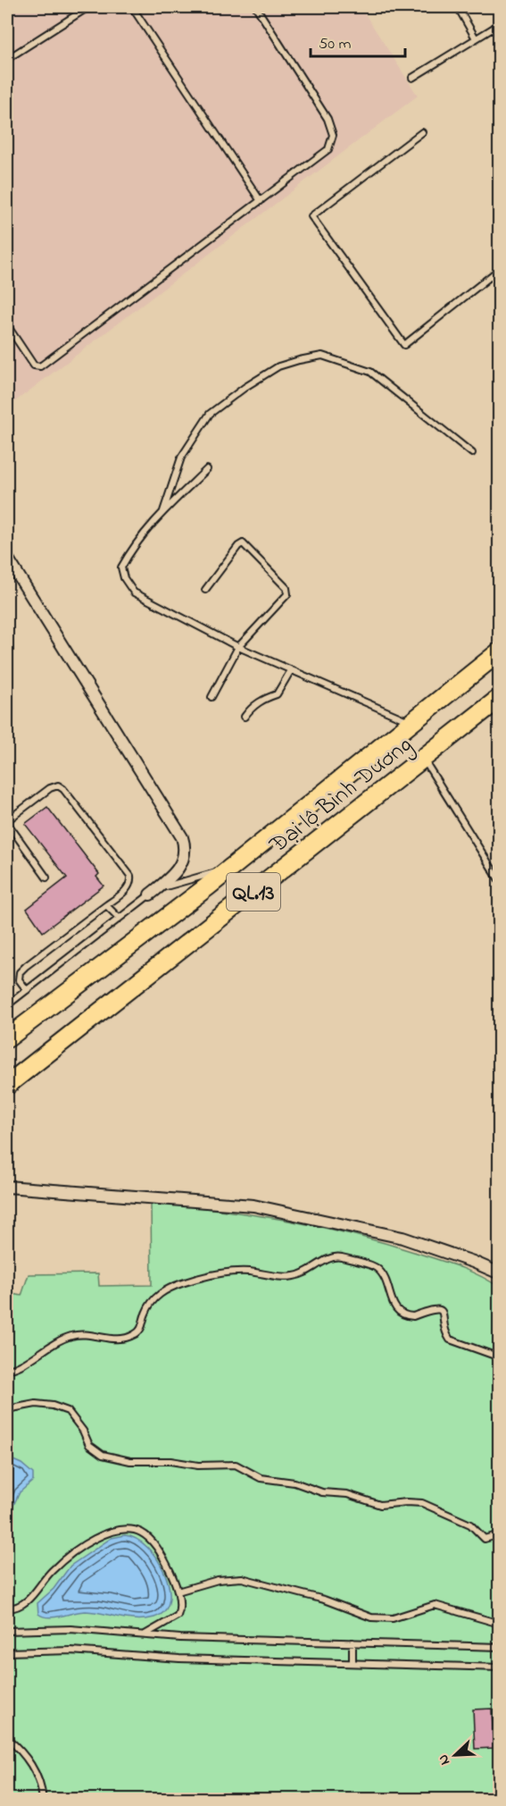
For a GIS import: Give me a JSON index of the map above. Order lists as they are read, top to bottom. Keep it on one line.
{"streets":{"highway":["Đại lộ Bình Dương","QL.13"]},"scale_bar":"50 m","north":"bottom left"}
